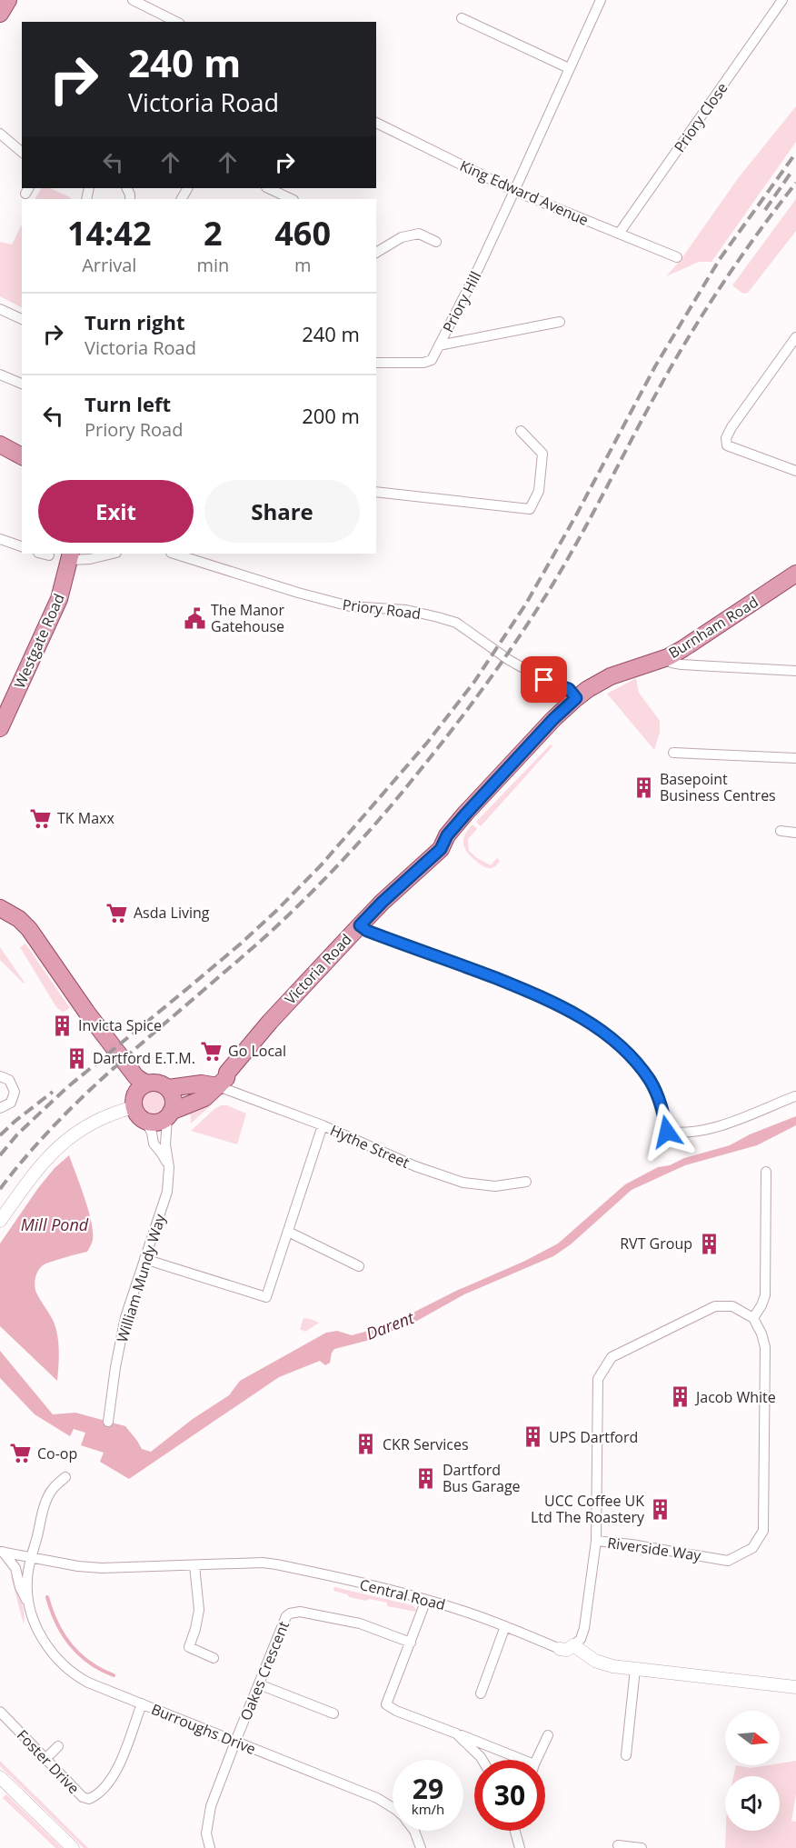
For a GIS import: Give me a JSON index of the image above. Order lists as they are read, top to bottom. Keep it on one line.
{"streets":{"main road":["Burnham Road","Westgate Road","Victoria Road"],"street":["Priory Close","King Edward Avenue","Priory Hill","Priory Road","Hythe Street","William Mundy Way","Riverside Way","Central Road","Oakes Crescent","Burroughs Drive","Foster Drive"]},"crossings":[["Priory Close","King Edward Avenue"],["King Edward Avenue","Priory Hill"],["Priory Road","Victoria Road"],["Burnham Road","Victoria Road"],["Victoria Road","Hythe Street"],["Victoria Road","William Mundy Way"],["Central Road","Burroughs Drive"],["Oakes Crescent","Burroughs Drive"],["Burroughs Drive","Foster Drive"]],"water":["Mill Pond","Darent"],"places":{"public building":["The Manor Gatehouse"],"building":["Basepoint Business Centres","Invicta Spice","Dartford E.T.M.","RVT Group","Jacob White","UPS Dartford","CKR Services","Dartford Bus Garage","UCC Coffee UK Ltd The Roastery"],"supermarket":["TK Maxx","Asda Living","Go Local","Co-op"]},"north":"right","page":{"turn":["240 m","Victoria Road"],"eta":["14:42","Arrival","2","min","460","m"],"list":[{"name":"Turn right","note":"Victoria Road","value":"240 m"},{"name":"Turn left","note":"Priory Road","value":"200 m"}],"buttons":["Exit","Share"],"speed":"29 km/h","limit":"30"}}
